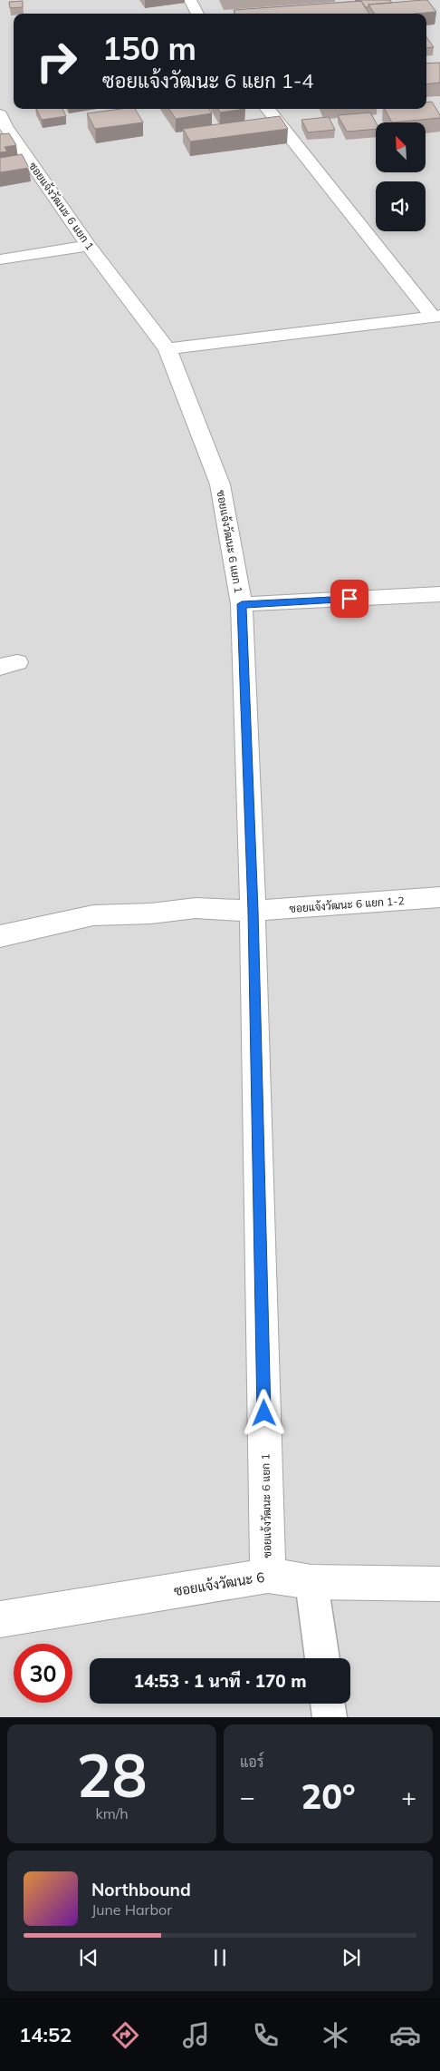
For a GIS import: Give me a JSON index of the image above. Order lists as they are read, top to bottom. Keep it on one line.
{"streets":{"street":["ซอยแจ้งวัฒนะ 6 แยก 1","ซอยแจ้งวัฒนะ 6 แยก 1-2","ซอยแจ้งวัฒนะ 6"]},"crossings":[["ซอยแจ้งวัฒนะ 6 แยก 1","ซอยแจ้งวัฒนะ 6 แยก 1-2"],["ซอยแจ้งวัฒนะ 6 แยก 1","ซอยแจ้งวัฒนะ 6"]],"north":"top left","page":{"turn":["150 m","ซอยแจ้งวัฒนะ 6 แยก 1-4"],"limit":"30","trip":"14:53 · 1 นาที · 170 m","tile":[["28","km/h"],"แอร์"],"heat":["−","20°","+"],"song":["Northbound","June Harbor"],"tabs":"14:52"}}
